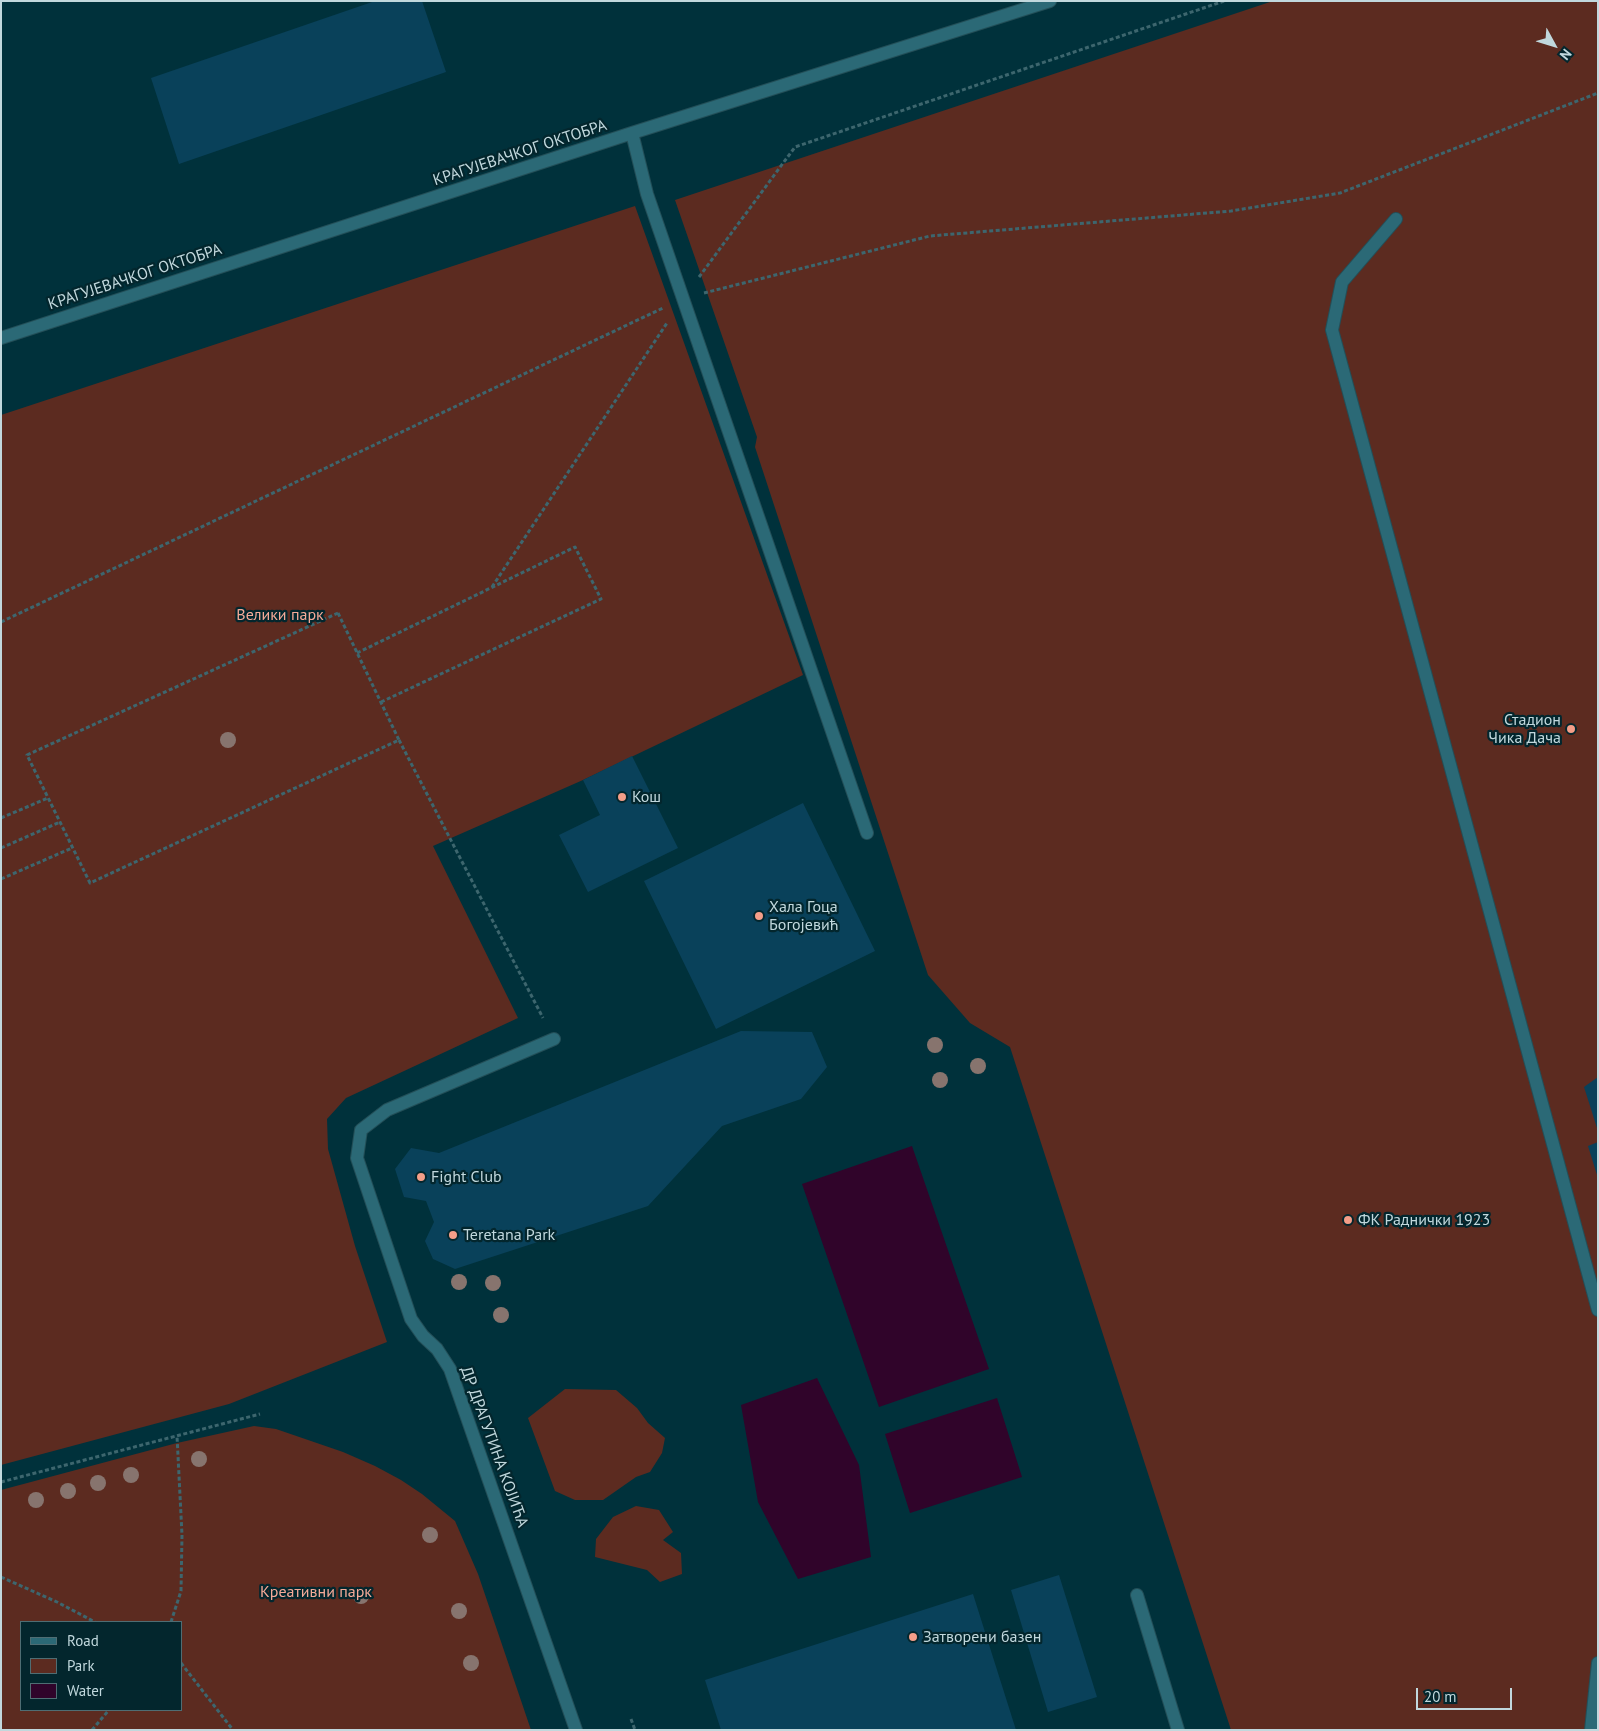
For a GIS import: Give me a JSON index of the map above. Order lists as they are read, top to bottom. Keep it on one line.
{"streets":{"street":["КРАГУЈЕВАЧКОГ ОКТОБРА","ДР ДРАГУТИНА КОЈИЋА"]},"parks":["Велики парк","Креативни парк"],"places":["Стадион Чика Дача","Кош","Хала Гоца Богојевић","Fight Club","ФК Раднички 1923","Teretana Park","Затворени базен"],"legend":["Road","Park","Water"],"scale_bar":"20 m","north":"bottom right"}
